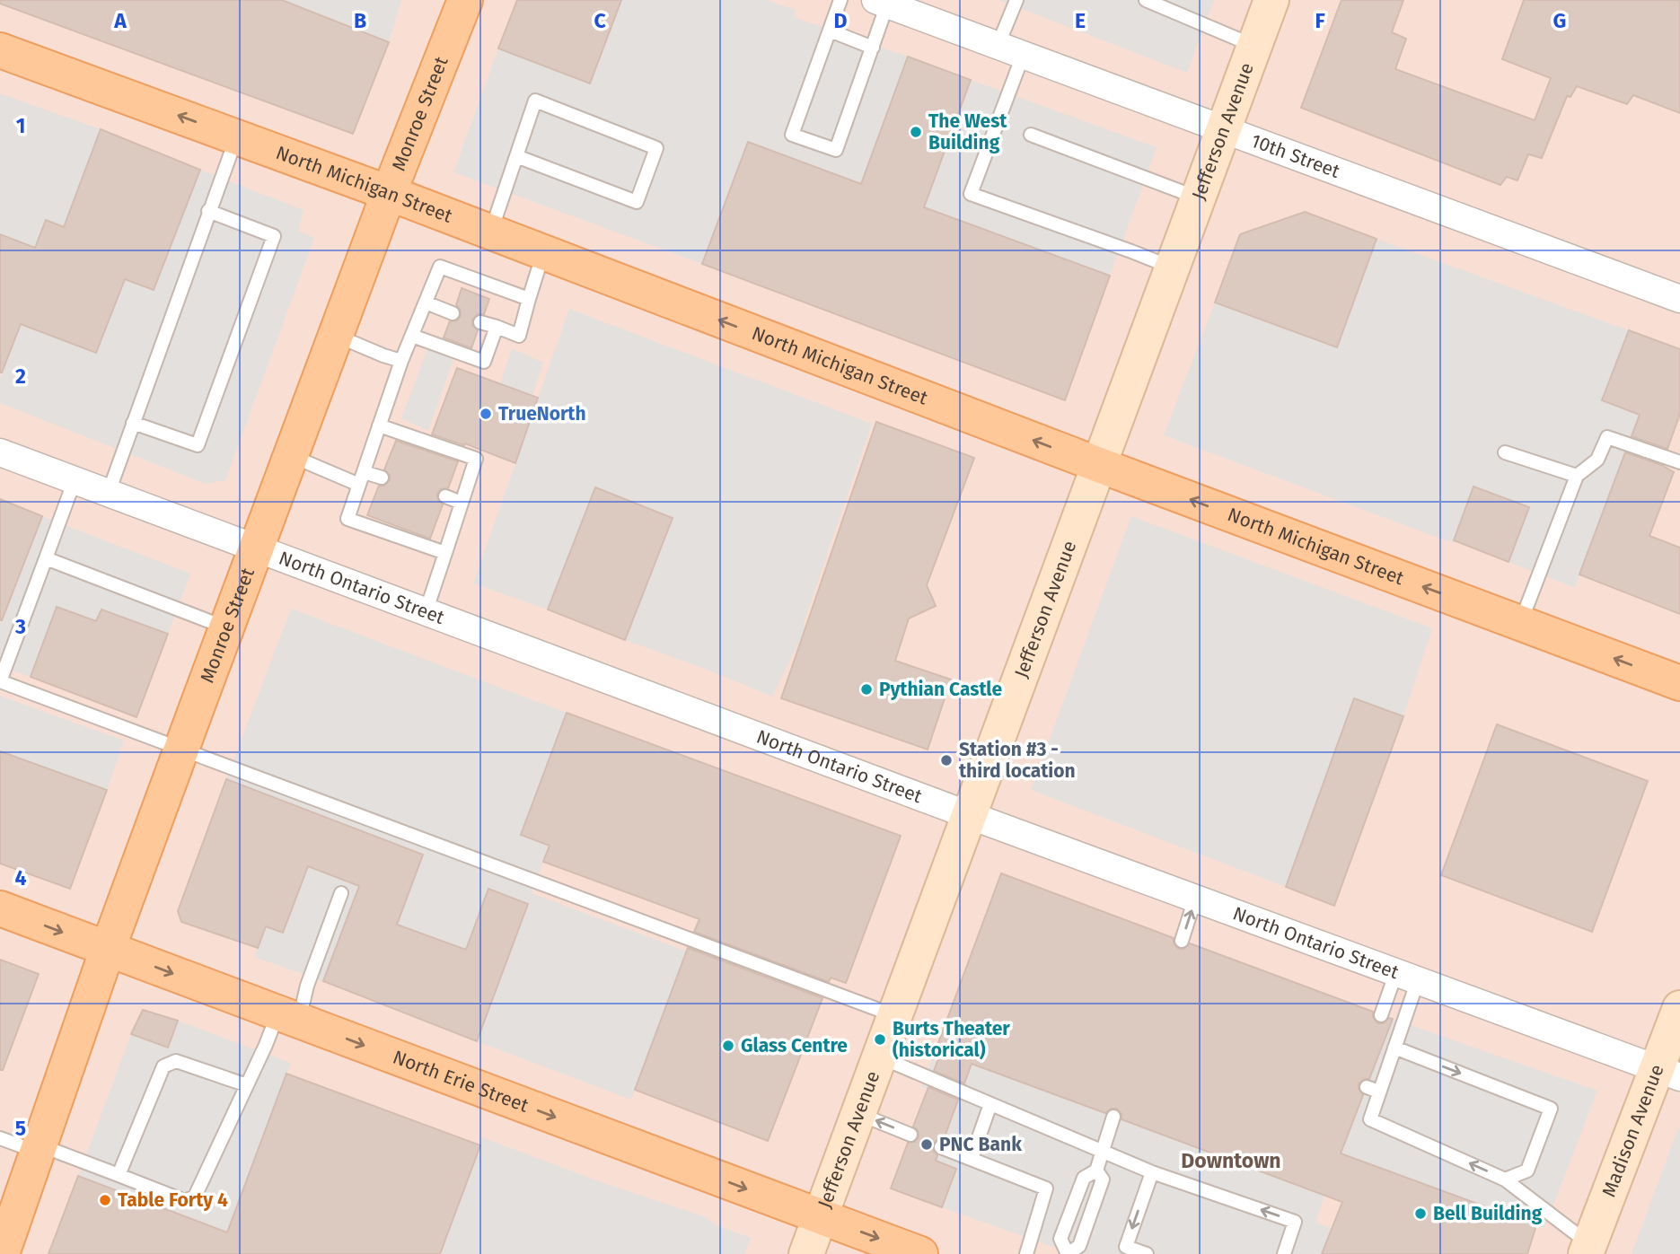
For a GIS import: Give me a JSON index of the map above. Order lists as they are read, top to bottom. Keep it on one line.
{"streets":{"main road":["Monroe Street","North Michigan Street","North Erie Street"],"street":["Jefferson Avenue","10th Street","North Ontario Street","Madison Avenue"]},"crossings":[["Monroe Street","North Michigan Street"],["Monroe Street","North Ontario Street"],["Monroe Street","North Erie Street"],["Jefferson Avenue","10th Street"],["Jefferson Avenue","North Michigan Street"],["Jefferson Avenue","North Ontario Street"],["Jefferson Avenue","North Erie Street"],["North Ontario Street","Madison Avenue"]],"one_way":["North Michigan Street","North Erie Street"],"districts":["Downtown"],"places":["The West Building","TrueNorth","Pythian Castle","Station #3 - third location","Burts Theater (historical)","Glass Centre","PNC Bank","Table Forty 4","Bell Building"],"grid":{"columns":["A","B","C","D","E","F","G"],"rows":["1","2","3","4","5"]}}
